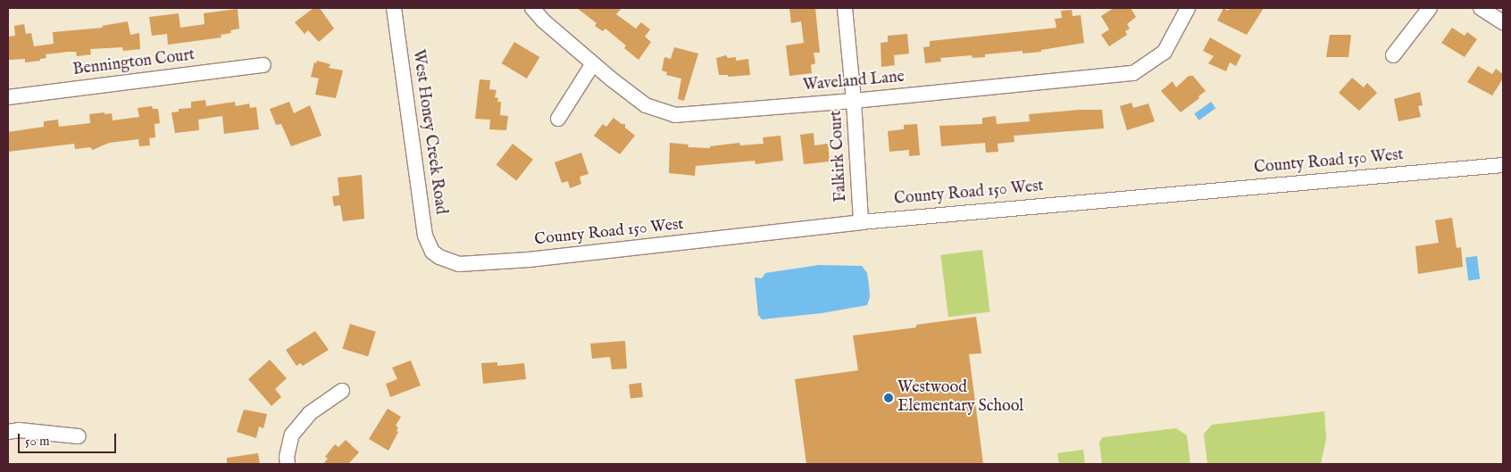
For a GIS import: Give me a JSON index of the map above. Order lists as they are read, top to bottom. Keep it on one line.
{"streets":{"street":["Bennington Court","Waveland Lane","West Honey Creek Road","Falkirk Court","County Road 150 West"]},"crossings":[["Waveland Lane","Falkirk Court"],["West Honey Creek Road","County Road 150 West"],["Falkirk Court","County Road 150 West"]],"places":["Westwood Elementary School"],"scale_bar":"50 m"}
